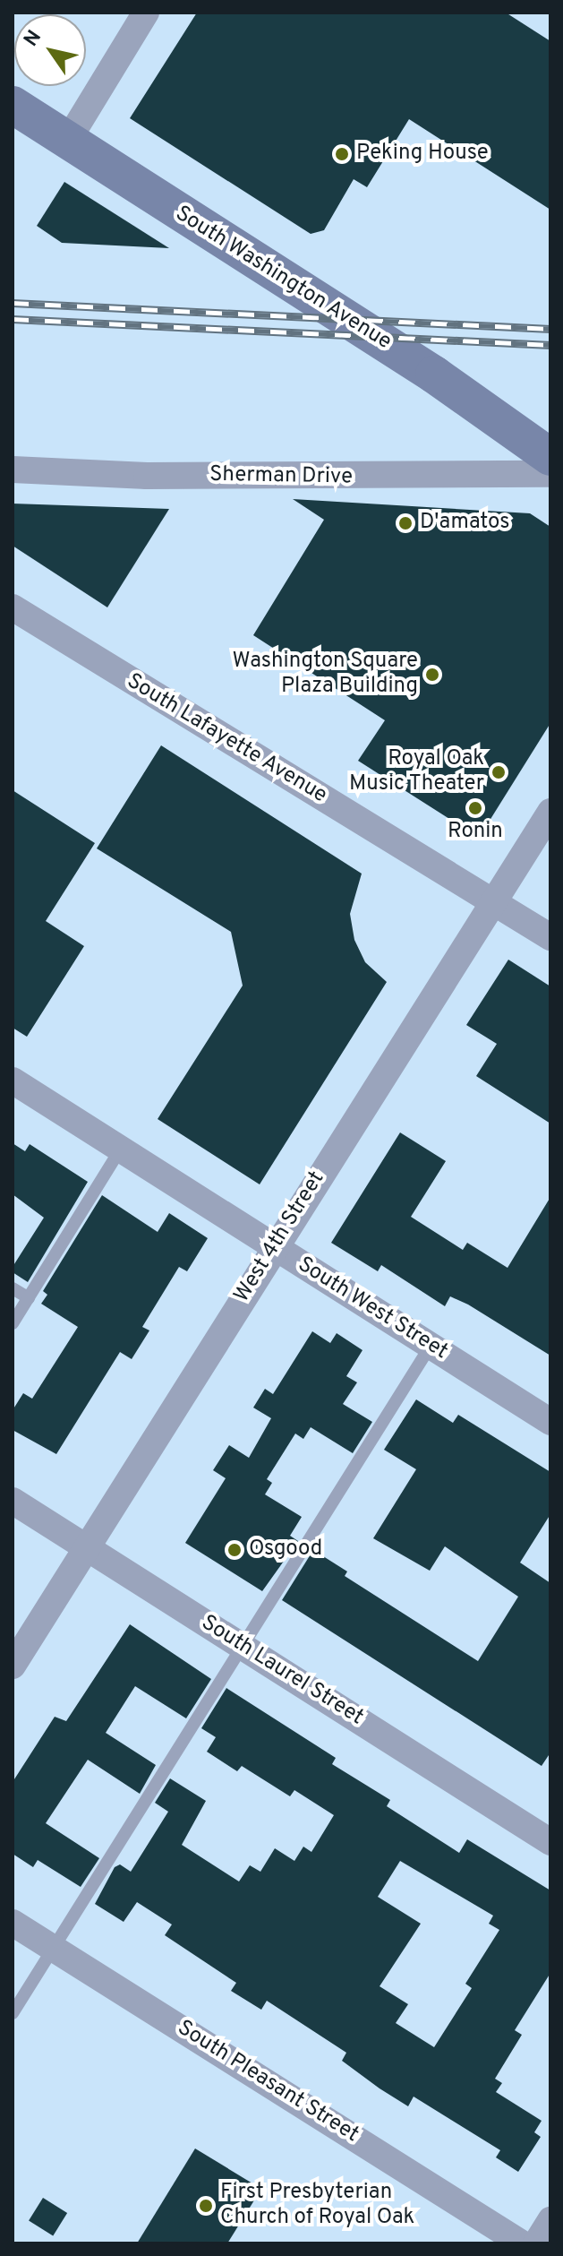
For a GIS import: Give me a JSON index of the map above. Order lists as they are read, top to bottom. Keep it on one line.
{"streets":{"main road":["South Washington Avenue"],"street":["Sherman Drive","South Lafayette Avenue","West 4th Street","South West Street","South Laurel Street","South Pleasant Street"]},"crossings":[["South Lafayette Avenue","West 4th Street"],["West 4th Street","South West Street"],["West 4th Street","South Laurel Street"]],"places":["Peking House","D'amatos","Washington Square Plaza Building","Royal Oak Music Theater","Ronin","Osgood","First Presbyterian Church of Royal Oak"],"north":"top left"}
